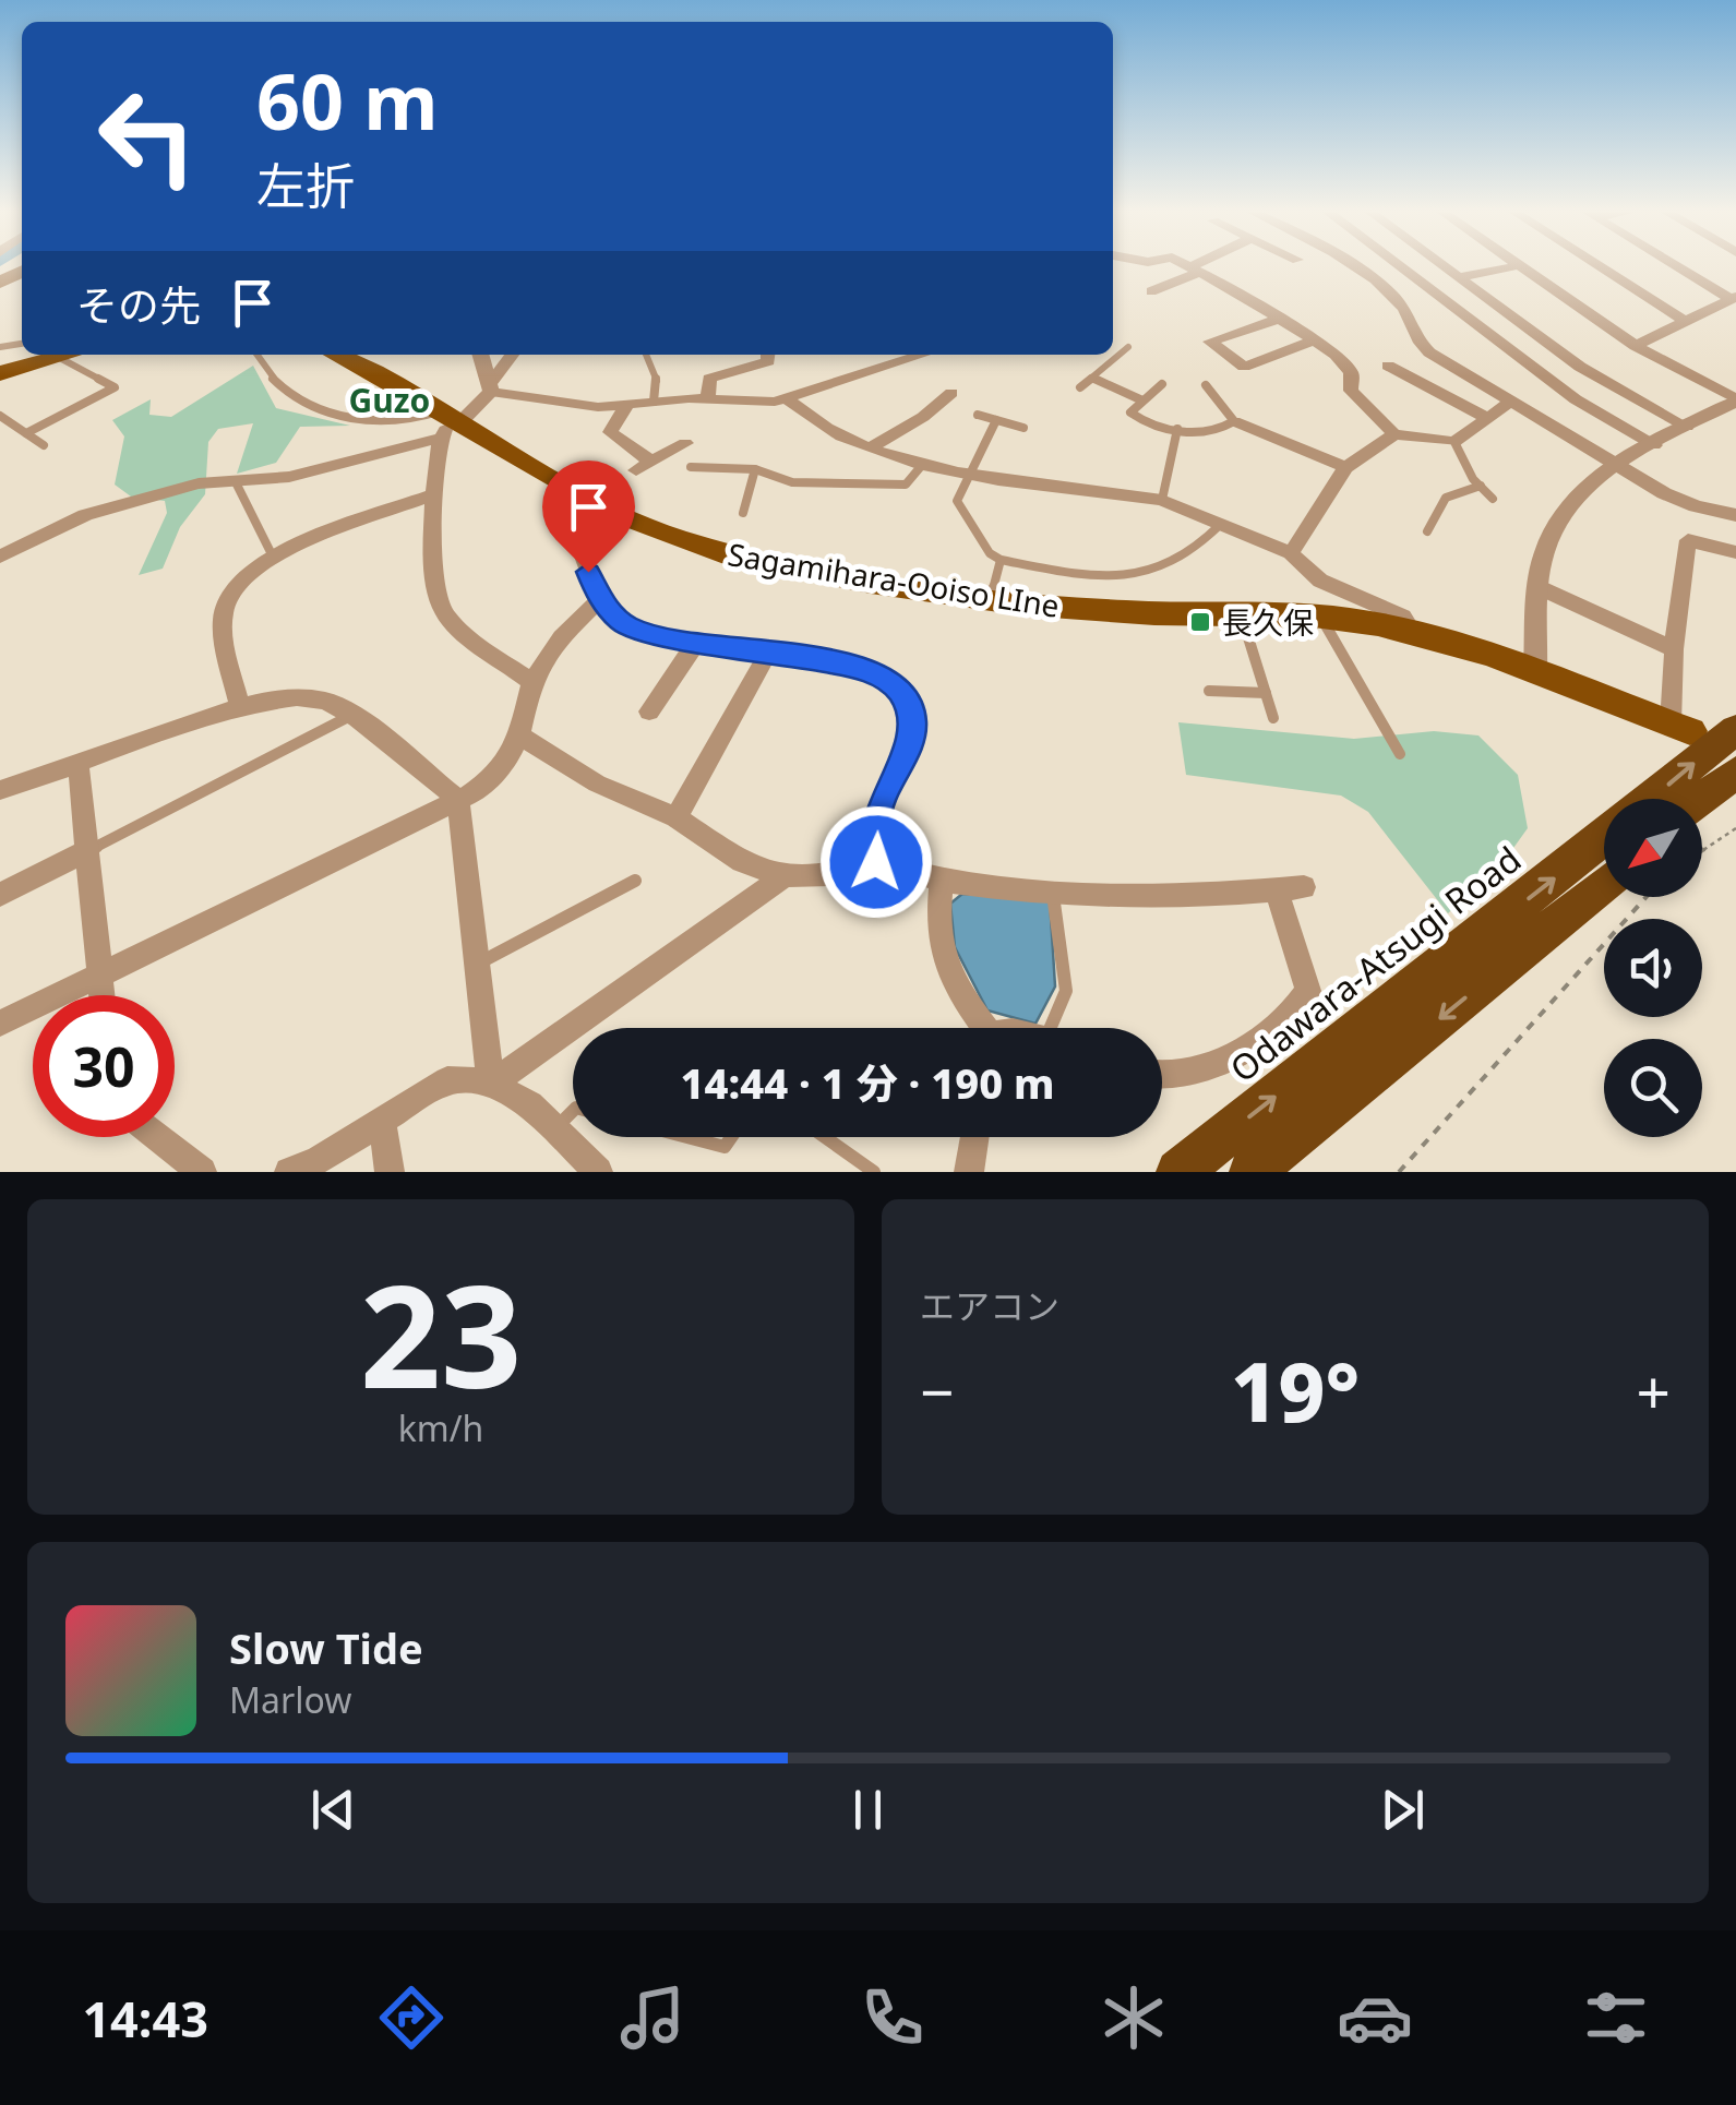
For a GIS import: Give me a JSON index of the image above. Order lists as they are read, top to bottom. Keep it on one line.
{"streets":{"highway":["Odawara-Atsugi Road"],"main road":["Sagamihara-Ooiso LIne"]},"districts":["Guzo"],"places":{"transit":["長久保"]},"north":"bottom left","page":{"turn":["60 m","左折"],"then":"その先","limit":"30","trip":"14:44 · 1 分 · 190 m","tile":[["23","km/h"],"エアコン"],"heat":["−","19°","+"],"song":["Slow Tide","Marlow"],"tabs":"14:43"}}
